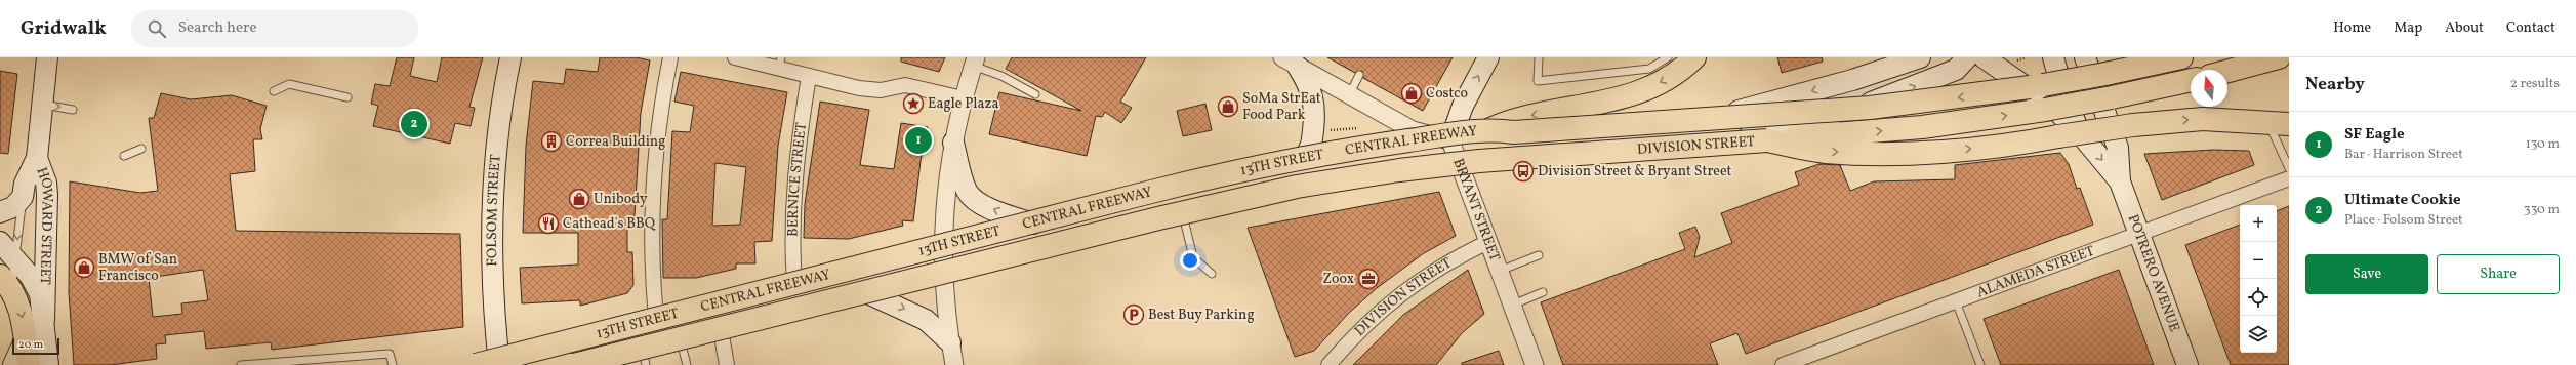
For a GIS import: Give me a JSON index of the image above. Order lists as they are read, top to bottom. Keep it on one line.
{"streets":{"highway":["CENTRAL FREEWAY"],"main road":["DIVISION STREET","13TH STREET","BRYANT STREET","FOLSOM STREET","HOWARD STREET","POTRERO AVENUE"],"street":["BERNICE STREET","ALAMEDA STREET"]},"crossings":[["DIVISION STREET","13TH STREET"],["DIVISION STREET","BRYANT STREET"],["13TH STREET","BERNICE STREET"],["13TH STREET","BRYANT STREET"],["13TH STREET","FOLSOM STREET"],["ALAMEDA STREET","POTRERO AVENUE"]],"places":{"shop":["Costco","SoMa StrEat Food Park","Unibody","BMW of San Francisco"],"place":["Eagle Plaza"],"building":["Correa Building"],"bus stop":["Division Street & Bryant Street"],"restaurant":["Cathead's BBQ"],"office":["Zoox"],"parking":["Best Buy Parking"]},"scale_bar":"20 m","north":"top","page":{"header":"Gridwalk","search":"Search here","nav":["Home","Map","About","Contact"],"heading":["Nearby","2 results"],"pins":["2","1"],"list":[{"mark":"1","name":"SF Eagle","note":"Bar · Harrison Street","value":"130 m"},{"mark":"2","name":"Ultimate Cookie","note":"Place · Folsom Street","value":"330 m"}],"map_buttons":["+","−"],"buttons":["Save","Share"],"scale":"20 m"}}
